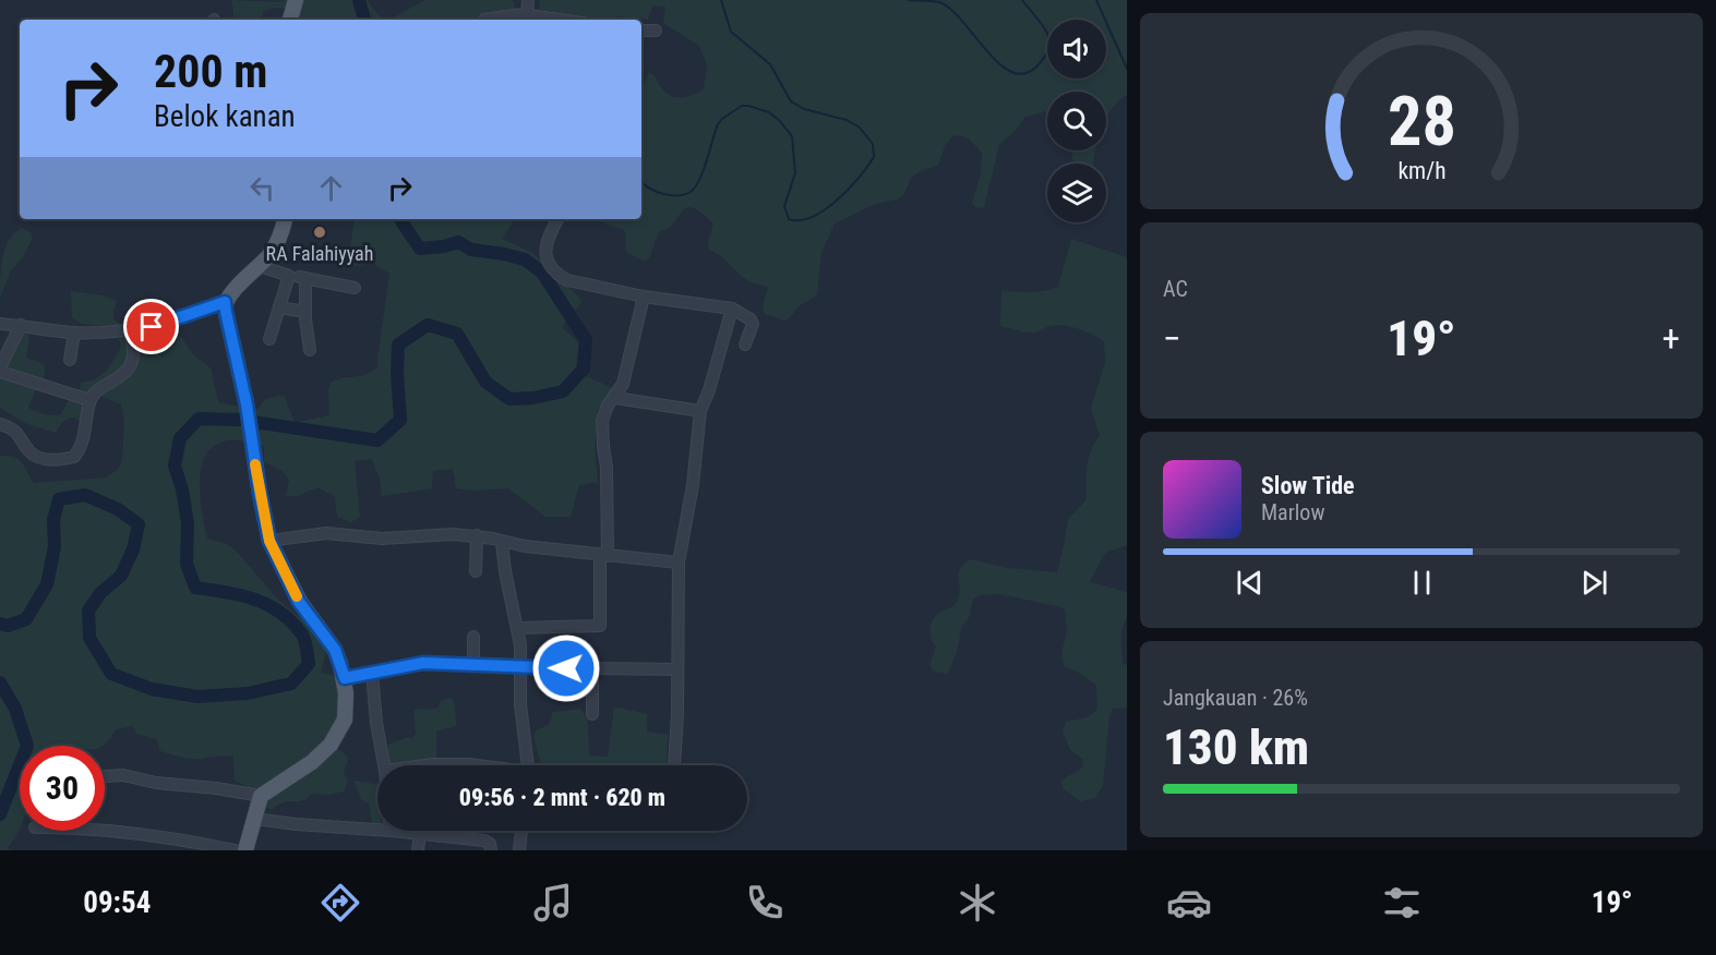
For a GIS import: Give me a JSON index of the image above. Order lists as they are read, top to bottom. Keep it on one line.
{"places":["RA Falahiyyah"],"page":{"turn":["200 m","Belok kanan"],"tile":["AC",["Jangkauan · 26%","130 km"]],"heat":["−","19°","+"],"song":["Slow Tide","Marlow"],"limit":"30","trip":"09:56 · 2 mnt · 620 m","tabs":["09:54","19°"],"gauge":["28","km/h"]}}
